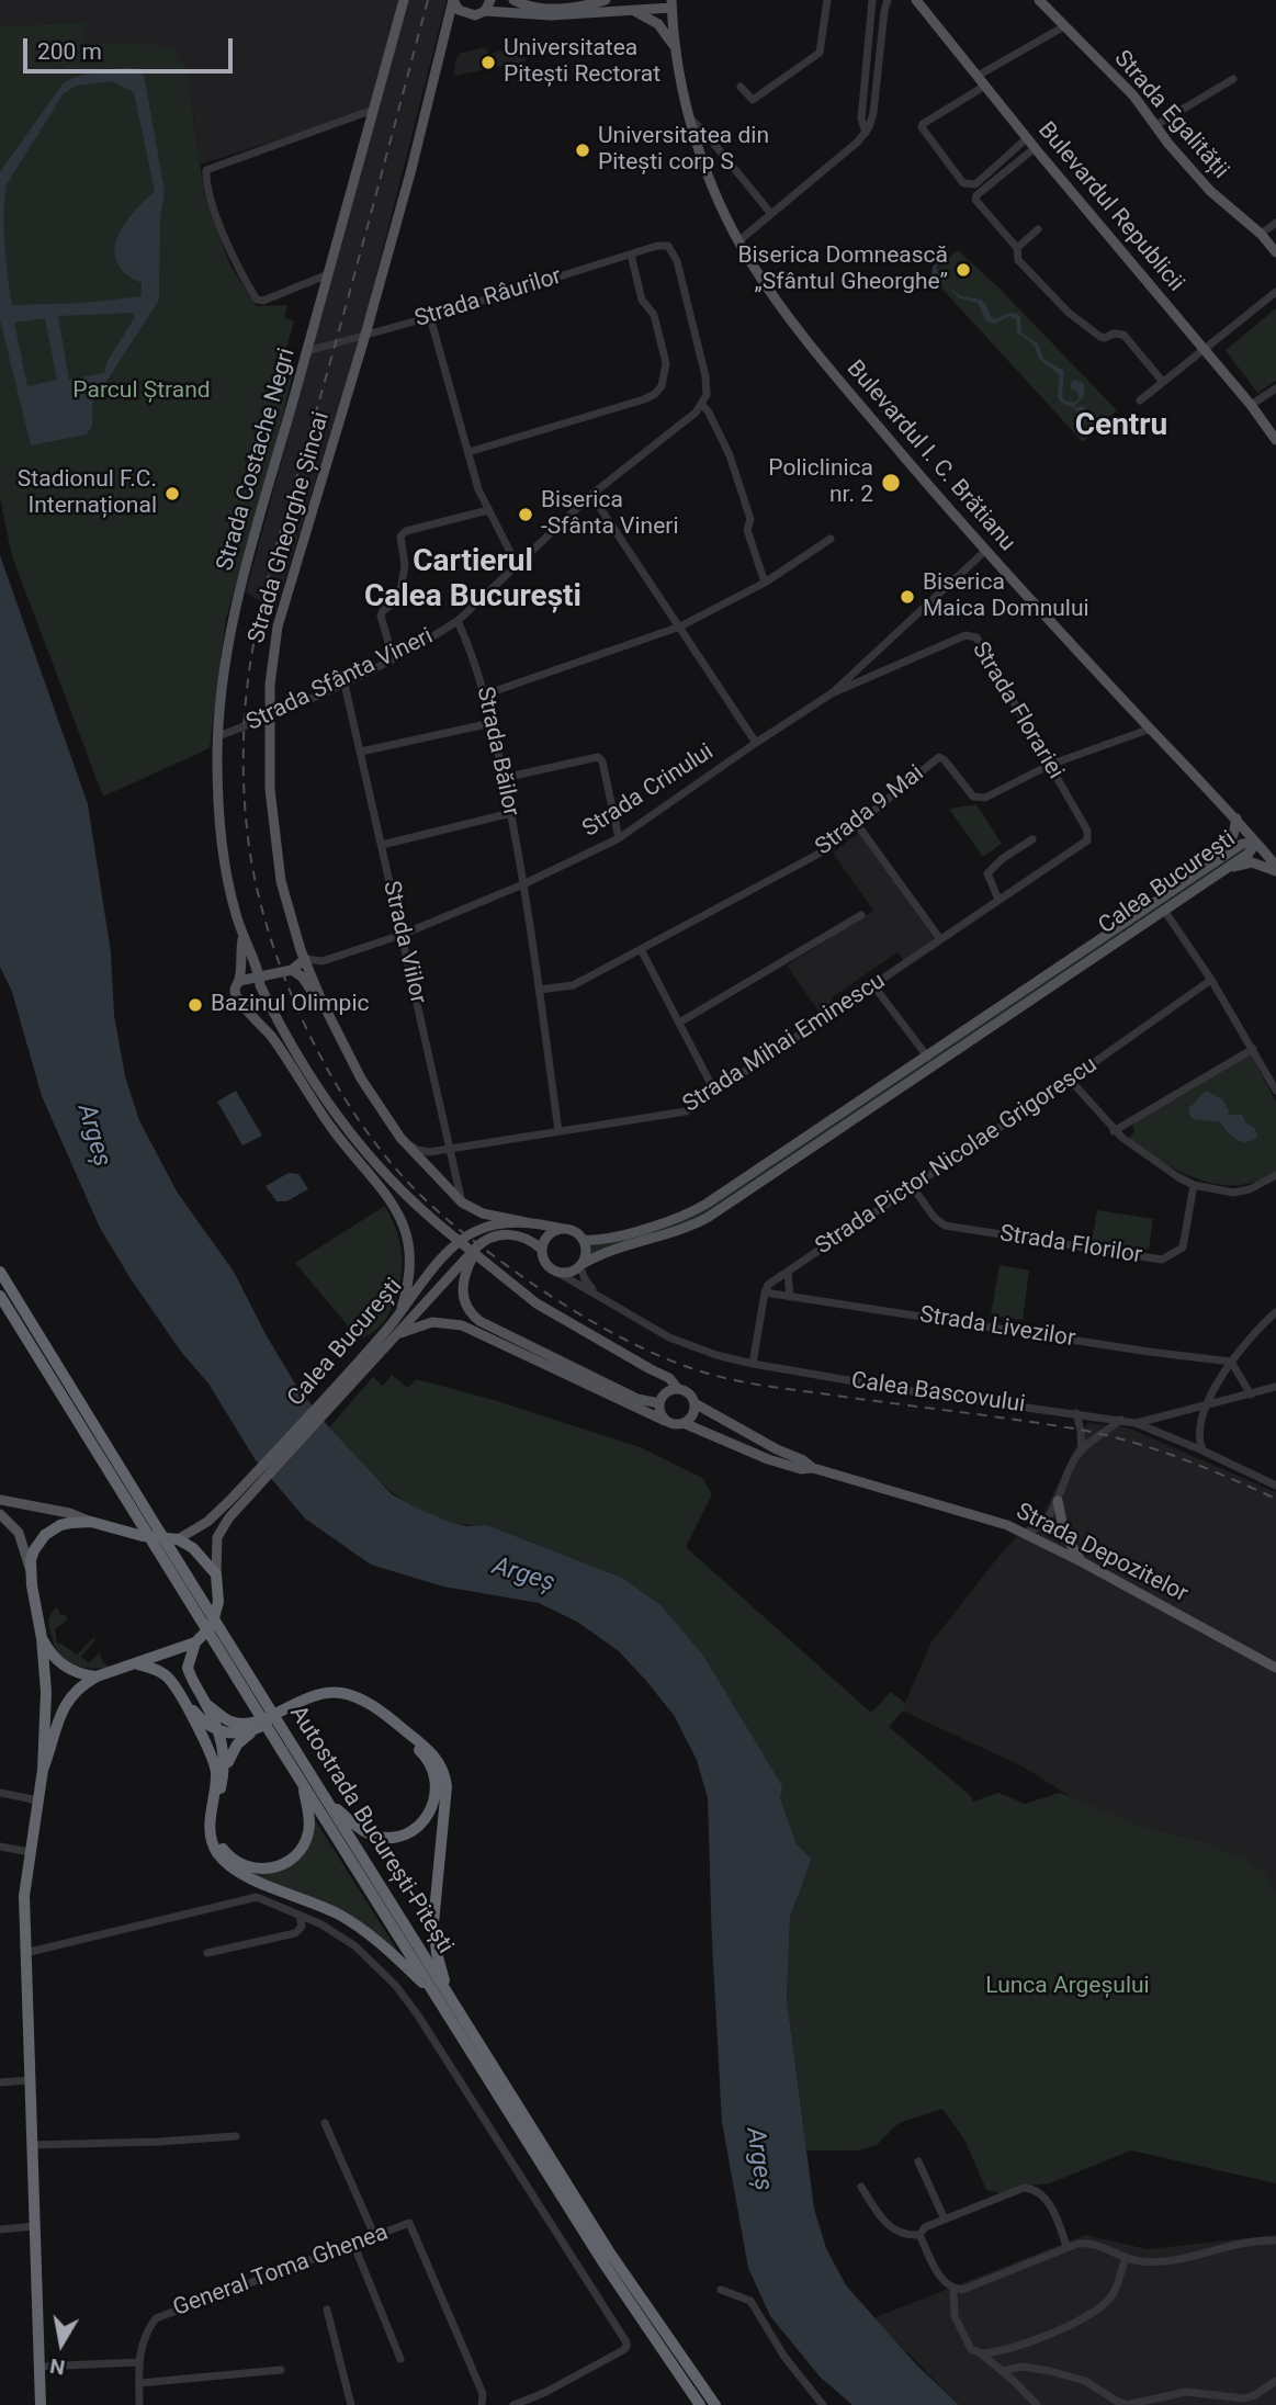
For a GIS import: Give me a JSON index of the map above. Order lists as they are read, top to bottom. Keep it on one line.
{"streets":{"highway":["Autostrada București-Pitești"],"main road":["Strada Egalității","Bulevardul Republicii","Bulevardul I. C. Brătianu","Strada Costache Negri","Strada Gheorghe Șincai","Calea București","Strada Depozitelor"],"street":["Strada Râurilor","Strada Sfânta Vineri","Strada Florariei","Strada Băilor","Strada Crinului","Strada 9 Mai","Strada Viilor","Strada Mihai Eminescu","Strada Pictor Nicolae Grigorescu","Strada Florilor","Strada Livezilor","Calea Bascovului","General Toma Ghenea"]},"crossings":[["Strada Râurilor","Strada Costache Negri"],["Strada Râurilor","Strada Gheorghe Șincai"],["Strada Râurilor","Strada Sfânta Vineri"],["Bulevardul I. C. Brătianu","Strada Crinului"],["Bulevardul I. C. Brătianu","Strada 9 Mai"],["Bulevardul I. C. Brătianu","Calea București"],["Strada Costache Negri","Strada Sfânta Vineri"],["Strada Costache Negri","Calea București"],["Strada Gheorghe Șincai","Strada Sfânta Vineri"],["Strada Gheorghe Șincai","Strada Crinului"],["Strada Gheorghe Șincai","Calea București"],["Strada Gheorghe Șincai","Strada Viilor"],["Strada Gheorghe Șincai","Strada Mihai Eminescu"],["Strada Sfânta Vineri","Strada Băilor"],["Strada Sfânta Vineri","Strada Viilor"],["Strada Florariei","Strada Crinului"],["Strada Florariei","Strada 9 Mai"],["Strada Florariei","Strada Mihai Eminescu"],["Strada Băilor","Strada Crinului"],["Strada Băilor","Strada 9 Mai"],["Strada Băilor","Strada Mihai Eminescu"],["Strada Crinului","Strada Viilor"],["Calea București","Calea Bascovului"],["Strada Viilor","Strada Mihai Eminescu"],["Strada Pictor Nicolae Grigorescu","Strada Florilor"],["Strada Pictor Nicolae Grigorescu","Strada Livezilor"]],"districts":["Centru","Cartierul Calea București"],"water":["Argeș"],"parks":["Parcul Ștrand","Lunca Argeșului"],"places":["Universitatea Pitești Rectorat","Universitatea din Pitești corp S","Biserica Domnească „Sfântul Gheorghe”","Policlinica nr. 2","Stadionul F.C. Internațional","Biserica -Sfânta Vineri","Biserica Maica Domnului","Bazinul Olimpic"],"scale_bar":"200 m","north":"bottom"}
